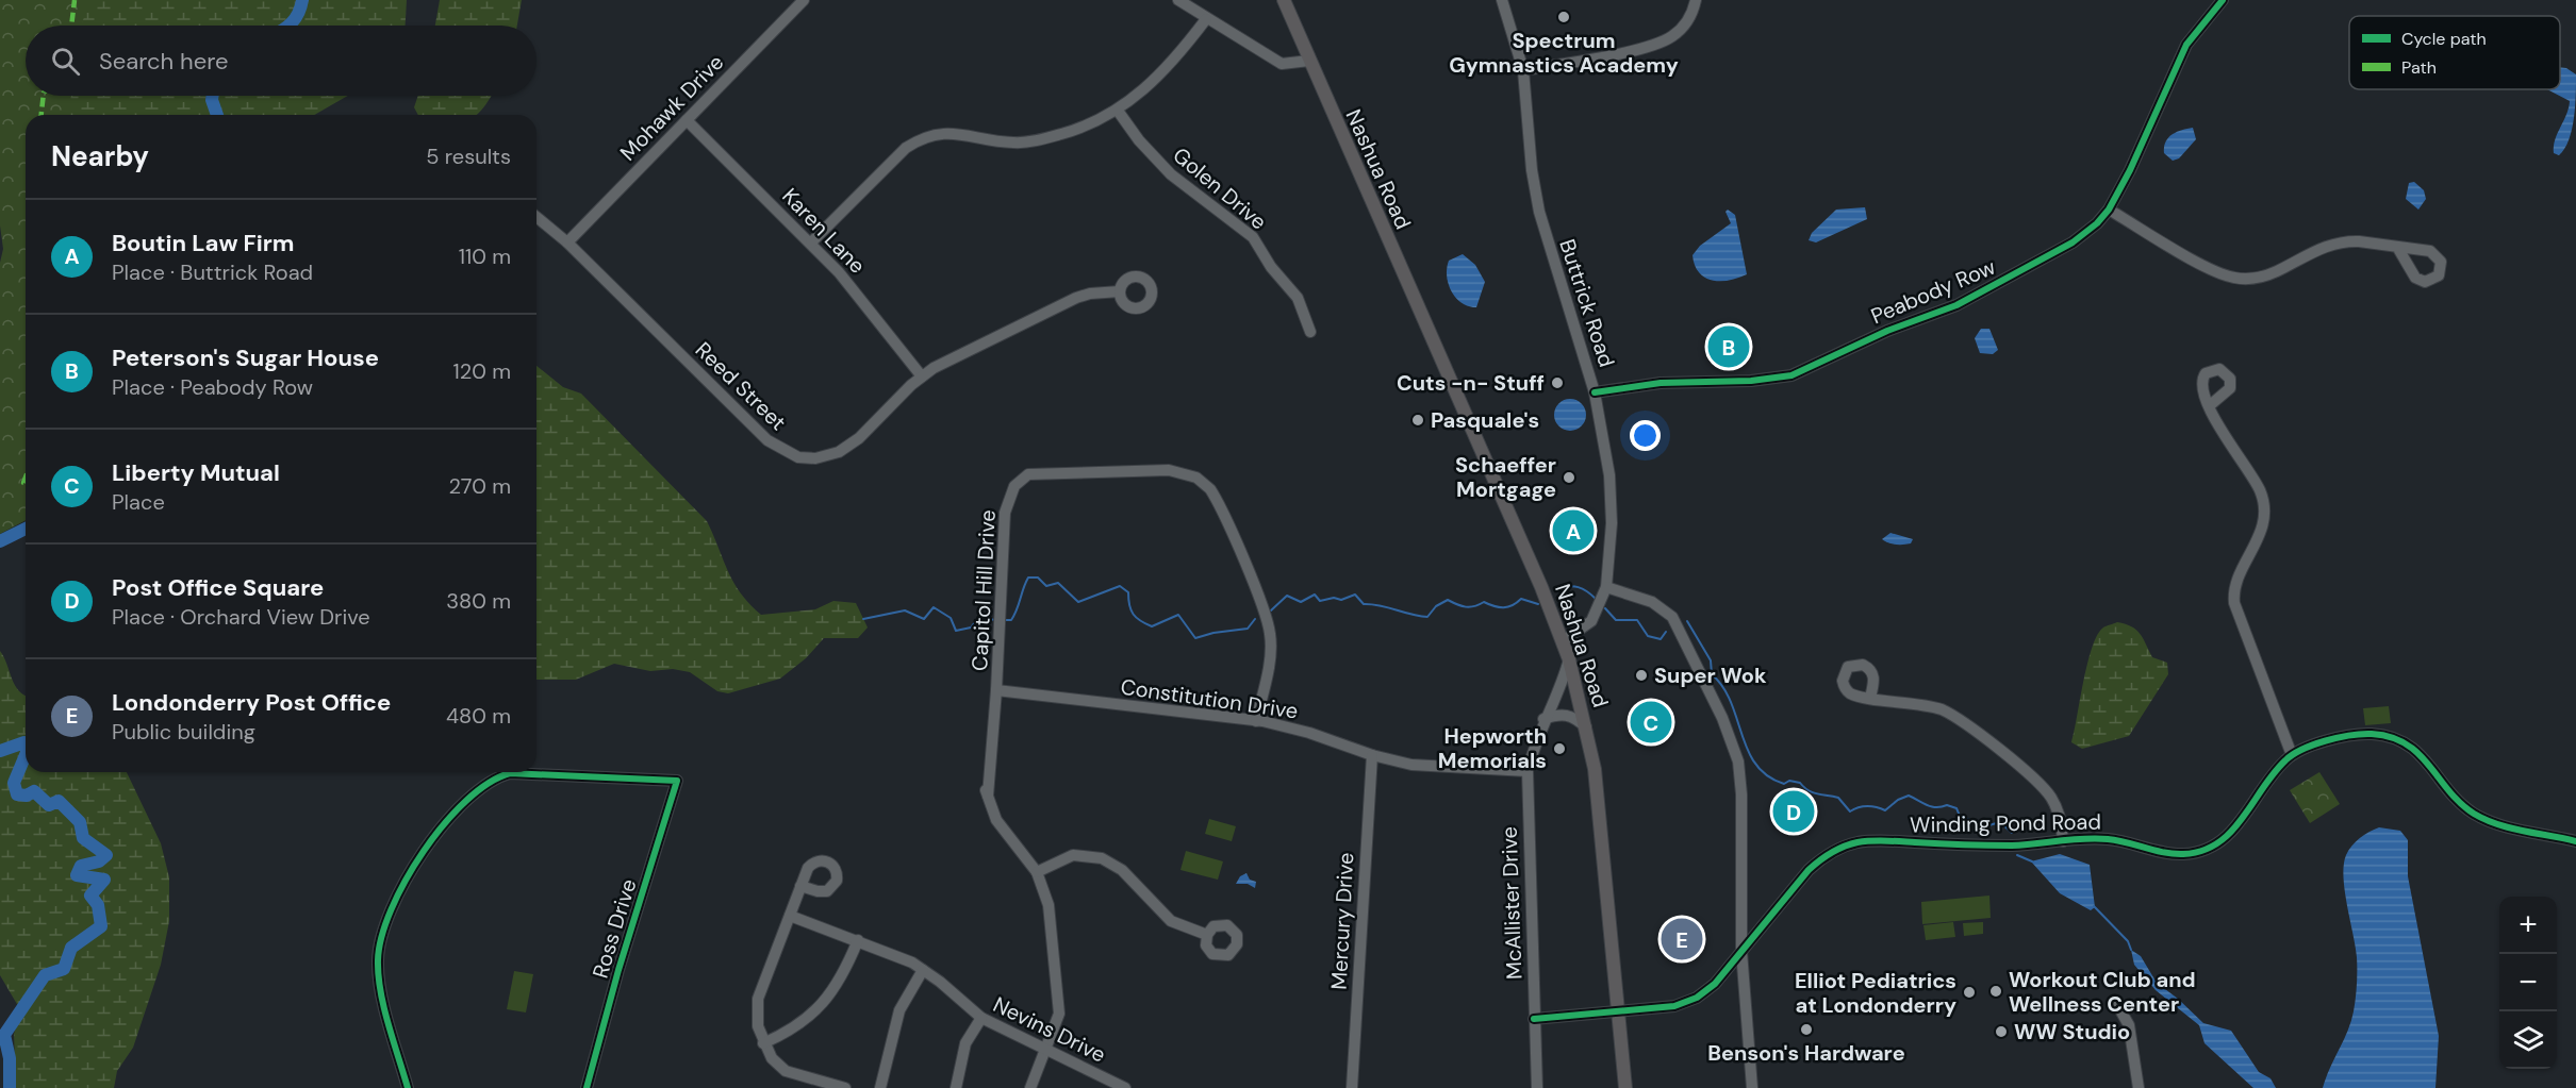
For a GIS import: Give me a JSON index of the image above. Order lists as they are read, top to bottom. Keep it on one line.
{"streets":{"main road":["Nashua Road"],"street":["Mohawk Drive","Golen Drive","Karen Lane","Peabody Row","Buttrick Road","Reed Street","Capitol Hill Drive","Constitution Drive","Winding Pond Road","McAllister Drive","Mercury Drive","Ross Drive","Nevins Drive"]},"crossings":[["Mohawk Drive","Karen Lane"],["Mohawk Drive","Reed Street"],["Nashua Road","Buttrick Road"],["Nashua Road","Winding Pond Road"],["Nashua Road","McAllister Drive"],["Karen Lane","Reed Street"],["Peabody Row","Buttrick Road"],["Capitol Hill Drive","Constitution Drive"],["Capitol Hill Drive","Nevins Drive"],["Constitution Drive","McAllister Drive"],["Constitution Drive","Mercury Drive"],["Winding Pond Road","McAllister Drive"]],"places":["Spectrum Gymnastics Academy","Cuts -n- Stuff","Pasquale's","Schaeffer Mortgage","Super Wok","Hepworth Memorials","Workout Club and Wellness Center","Elliot Pediatrics at Londonderry","Benson's Hardware","WW Studio"],"legend":["Cycle path","Path"],"page":{"search":"Search here","heading":["Nearby","5 results"],"list":[{"mark":"A","name":"Boutin Law Firm","note":"Place · Buttrick Road","value":"110 m"},{"mark":"B","name":"Peterson's Sugar House","note":"Place · Peabody Row","value":"120 m"},{"mark":"C","name":"Liberty Mutual","note":"Place","value":"270 m"},{"mark":"D","name":"Post Office Square","note":"Place · Orchard View Drive","value":"380 m"},{"mark":"E","name":"Londonderry Post Office","note":"Public building","value":"480 m"}],"pins":["B","A","C","D","E"],"map_buttons":["+","−"]}}
